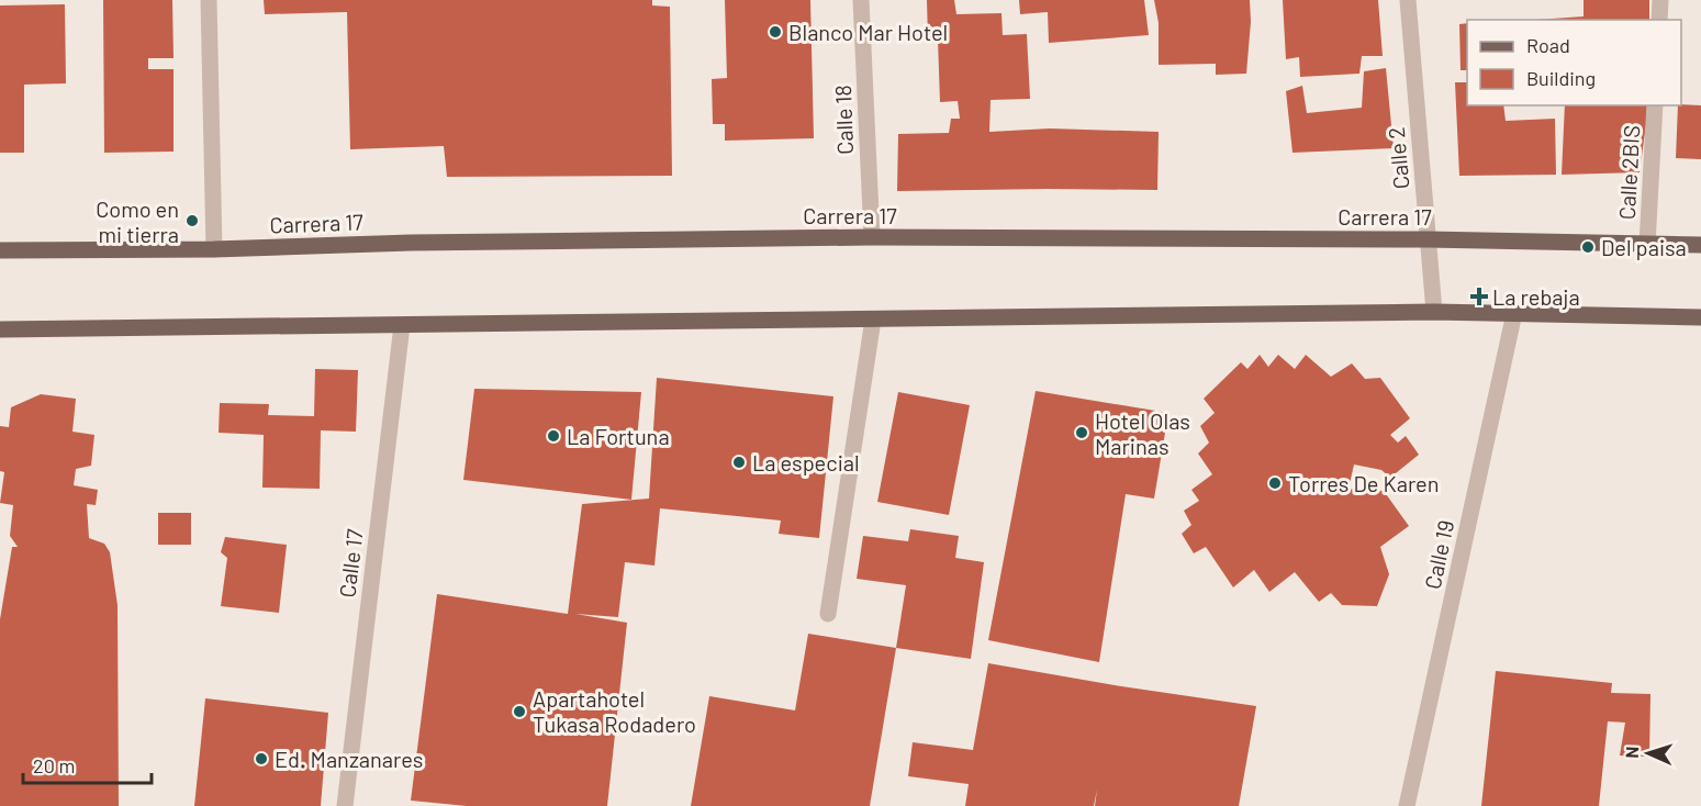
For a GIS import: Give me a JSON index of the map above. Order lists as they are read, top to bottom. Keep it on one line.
{"streets":{"main road":["Carrera 17"],"street":["Calle 18","Calle 2","Calle 2BIS","Calle 19","Calle 17"]},"crossings":[["Calle 18","Carrera 17"],["Calle 2","Carrera 17"],["Calle 2BIS","Carrera 17"]],"places":{"other":["Blanco Mar Hotel","Como en mi tierra","Del paisa","Hotel Olas Marinas","La Fortuna","La especial","Torres De Karen","Apartahotel Tukasa Rodadero","Ed. Manzanares"],"health":["La rebaja"]},"legend":["Road","Building"],"scale_bar":"20 m","north":"left"}
